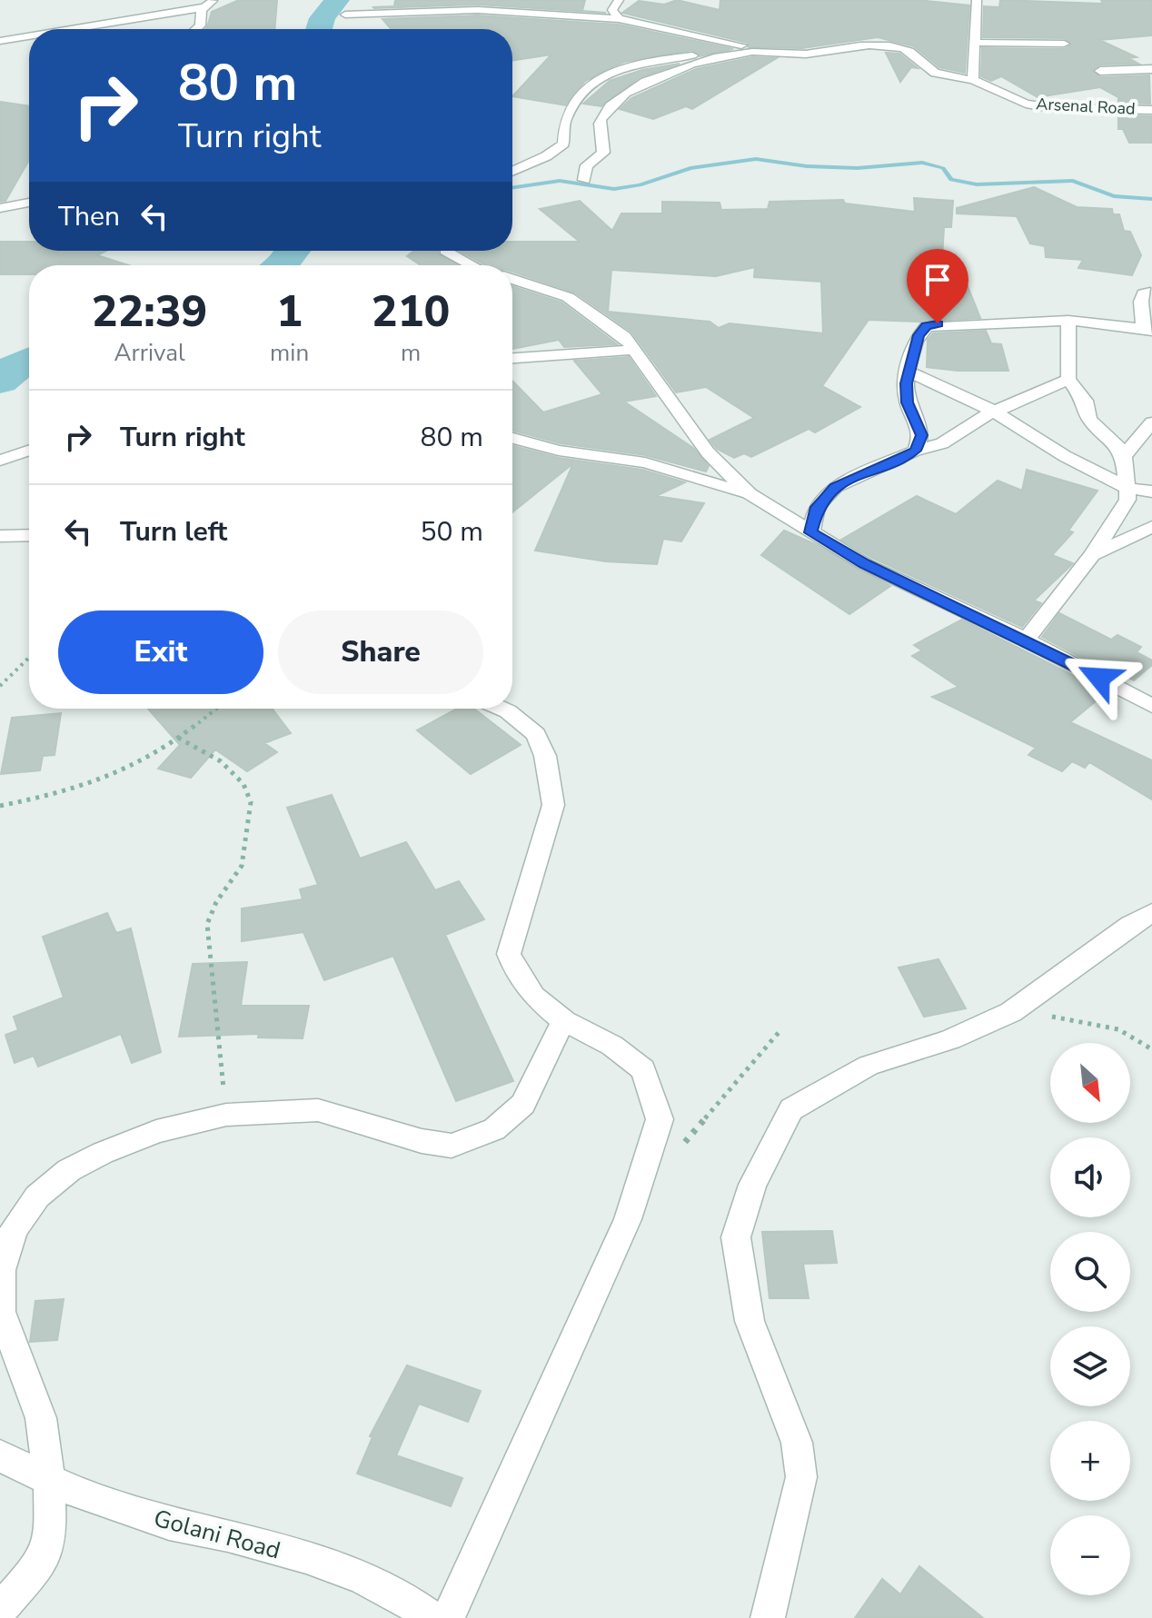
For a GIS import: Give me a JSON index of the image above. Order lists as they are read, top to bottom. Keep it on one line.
{"streets":{"street":["Arsenal Road","Golani Road"]},"north":"bottom right","page":{"turn":["80 m","Turn right"],"then":"Then","eta":["22:39","Arrival","1","min","210","m"],"list":[{"name":"Turn right","value":"80 m"},{"name":"Turn left","value":"50 m"}],"buttons":["Exit","Share"],"map_buttons":["+","−"]}}
